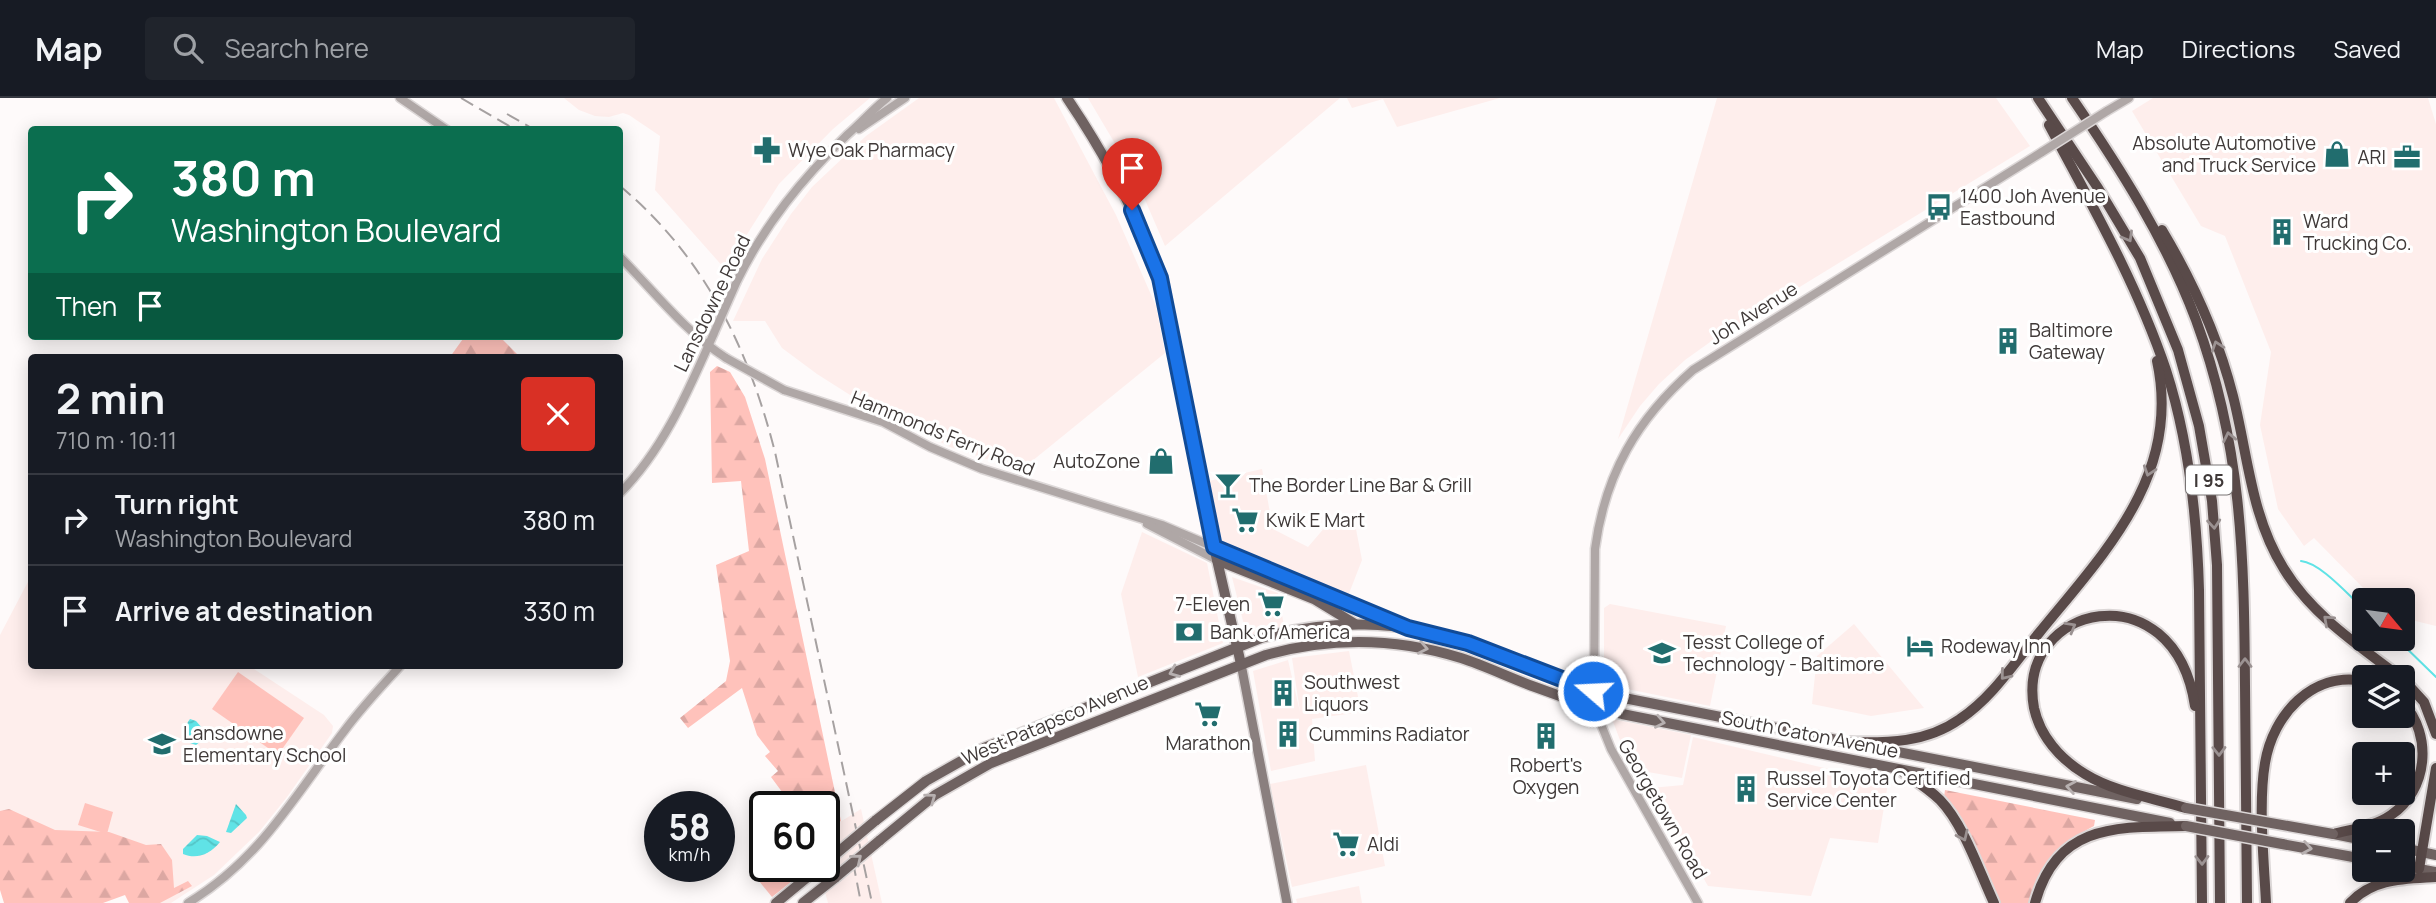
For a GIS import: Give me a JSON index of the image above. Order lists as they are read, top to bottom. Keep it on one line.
{"streets":{"highway":["I 95"],"main road":["West Patapsco Avenue","South Caton Avenue"],"street":["Lansdowne Road","Joh Avenue","Hammonds Ferry Road","Georgetown Road"]},"crossings":[["Lansdowne Road","Hammonds Ferry Road"],["Joh Avenue","South Caton Avenue"],["Joh Avenue","Georgetown Road"],["Hammonds Ferry Road","South Caton Avenue"],["West Patapsco Avenue","South Caton Avenue"],["South Caton Avenue","Georgetown Road"]],"places":{"pharmacy":["Wye Oak Pharmacy"],"shop":["Absolute Automotive and Truck Service","AutoZone"],"office":["ARI"],"bus stop":["1400 Joh Avenue Eastbound"],"building":["Ward Trucking Co.","Baltimore Gateway","Southwest Liquors","Cummins Radiator","Robert's Oxygen","Russel Toyota Certified Service Center"],"bar":["The Border Line Bar & Grill"],"supermarket":["Kwik E Mart","7-Eleven","Marathon","Aldi"],"bank":["Bank of America"],"hotel":["Rodeway Inn"],"school or university":["Tesst College of Technology - Baltimore","Lansdowne Elementary School"]},"north":"bottom right","page":{"header":"Map","search":"Search here","nav":["Map","Directions","Saved"],"turn":["380 m","Washington Boulevard"],"then":"Then","heading":["2 min","710 m · 10:11"],"list":[{"name":"Turn right","note":"Washington Boulevard","value":"380 m"},{"name":"Arrive at destination","value":"330 m"}],"map_buttons":["+","−"],"speed":"58 km/h","limit":"60"}}
